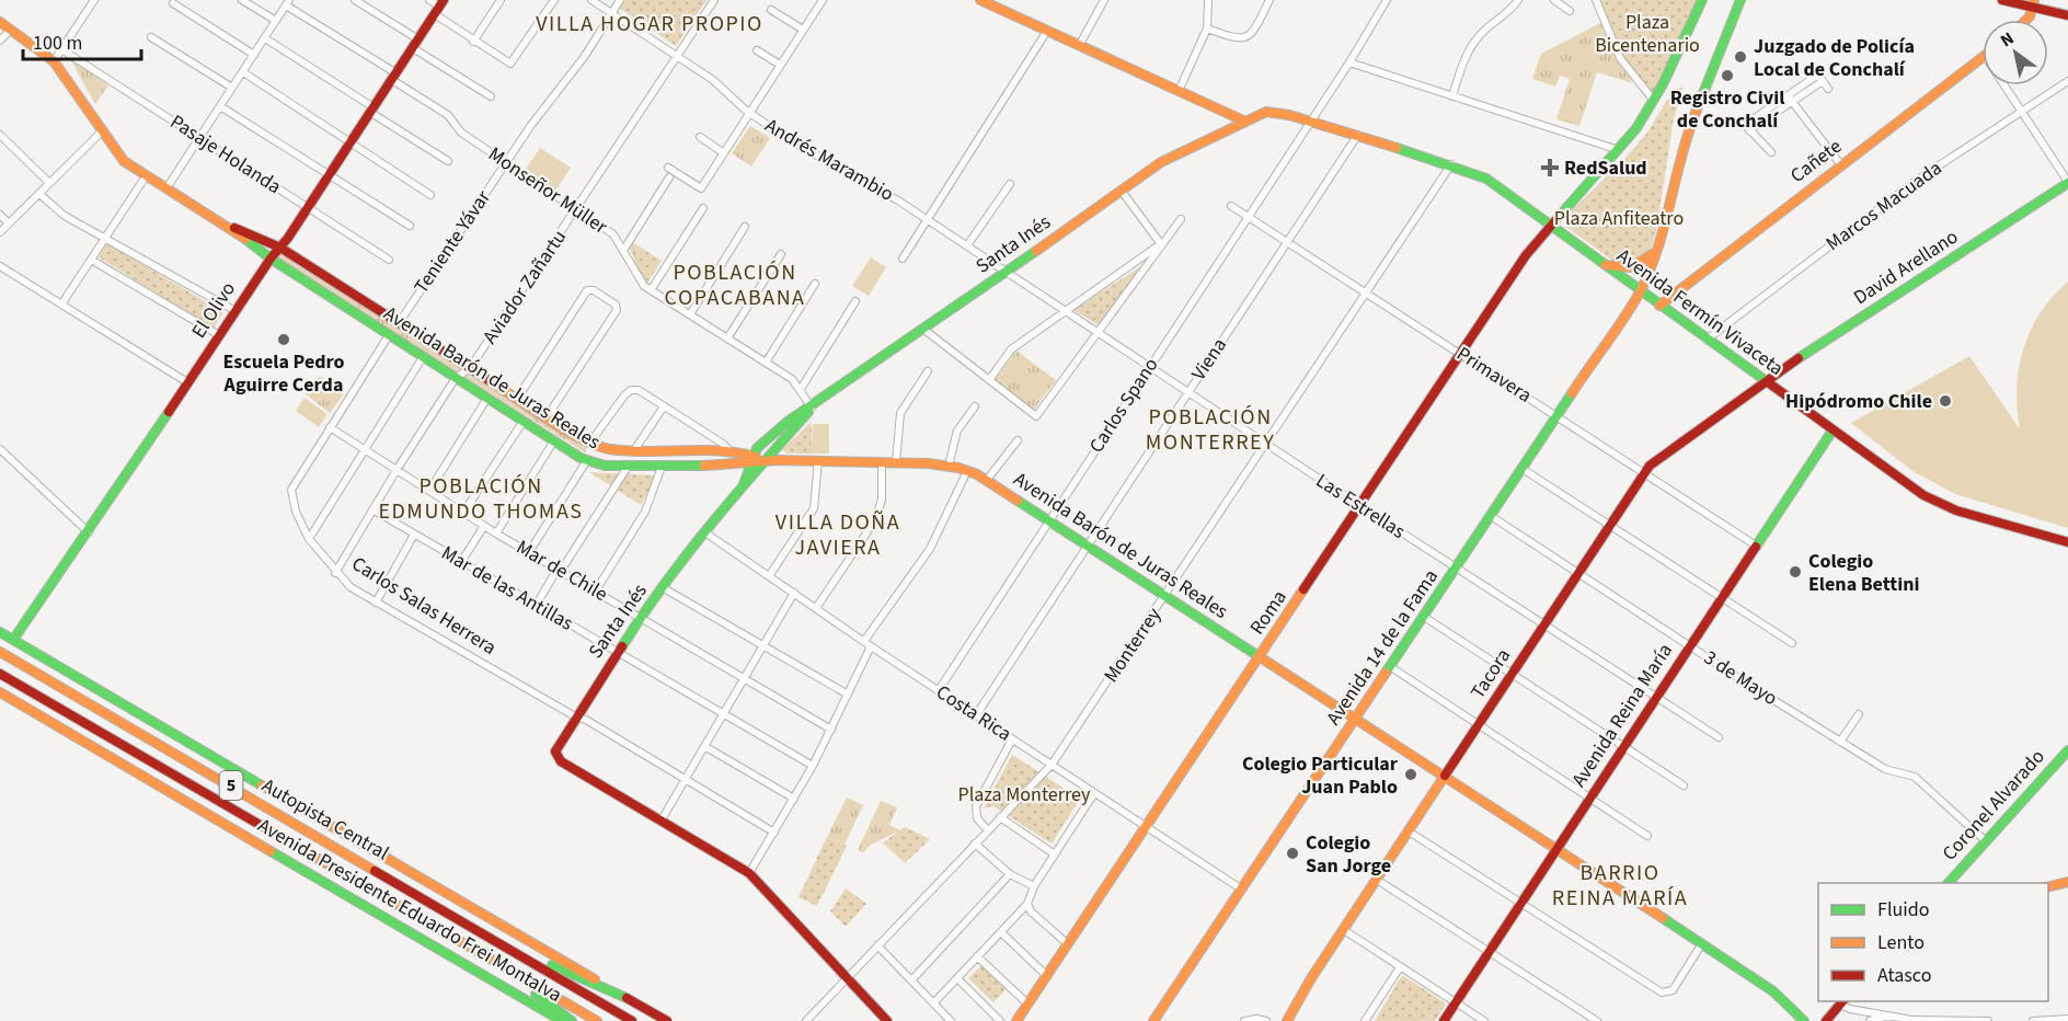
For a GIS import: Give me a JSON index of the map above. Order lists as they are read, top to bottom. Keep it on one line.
{"streets":{"main road":["Cañete","Santa Inés","David Arellano","El Olivo","Avenida Fermín Vivaceta","Avenida Barón de Juras Reales","Roma","Avenida 14 de la Fama","Tacora","Avenida Reina María","5","Coronel Alvarado","Autopista Central","Avenida Presidente Eduardo Frei Montalva"],"street":["Pasaje Holanda","Andrés Marambio","Monseñor Müller","Marcos Macuada","Teniente Yávar","Aviador Zañartu","Viena","Primavera","Carlos Spano","Las Estrellas","Mar de Chile","Mar de las Antillas","Carlos Salas Herrera","Monterrey","3 de Mayo","Costa Rica"]},"crossings":[["Pasaje Holanda","El Olivo"],["Andrés Marambio","Teniente Yávar"],["Andrés Marambio","Santa Inés"],["Andrés Marambio","Aviador Zañartu"],["Andrés Marambio","Las Estrellas"],["Cañete","Avenida Fermín Vivaceta"],["Monseñor Müller","Teniente Yávar"],["Monseñor Müller","Santa Inés"],["Monseñor Müller","Aviador Zañartu"],["Monseñor Müller","El Olivo"],["Marcos Macuada","Avenida Fermín Vivaceta"],["Teniente Yávar","Avenida Barón de Juras Reales"],["Santa Inés","Avenida Fermín Vivaceta"],["Santa Inés","Avenida Barón de Juras Reales"],["Santa Inés","Las Estrellas"],["Santa Inés","Mar de Chile"],["Santa Inés","Mar de las Antillas"],["Santa Inés","Carlos Salas Herrera"],["Santa Inés","Costa Rica"],["David Arellano","Avenida Fermín Vivaceta"],["David Arellano","Tacora"],["Aviador Zañartu","Avenida Barón de Juras Reales"],["Aviador Zañartu","Mar de Chile"],["Aviador Zañartu","Mar de las Antillas"],["Aviador Zañartu","Carlos Salas Herrera"],["El Olivo","Avenida Barón de Juras Reales"],["El Olivo","Avenida Presidente Eduardo Frei Montalva"],["Avenida Fermín Vivaceta","Viena"],["Avenida Fermín Vivaceta","Carlos Spano"],["Avenida Fermín Vivaceta","Roma"],["Avenida Fermín Vivaceta","Monterrey"],["Avenida Fermín Vivaceta","Avenida 14 de la Fama"],["Avenida Fermín Vivaceta","Tacora"],["Avenida Fermín Vivaceta","Avenida Reina María"],["Viena","Primavera"],["Viena","Avenida Barón de Juras Reales"],["Viena","Las Estrellas"],["Viena","Costa Rica"],["Primavera","Carlos Spano"],["Primavera","Roma"],["Primavera","Monterrey"],["Primavera","Avenida 14 de la Fama"],["Primavera","Tacora"],["Primavera","Avenida Reina María"],["Avenida Barón de Juras Reales","Carlos Spano"],["Avenida Barón de Juras Reales","Roma"],["Avenida Barón de Juras Reales","Monterrey"],["Avenida Barón de Juras Reales","Avenida 14 de la Fama"],["Avenida Barón de Juras Reales","Tacora"],["Avenida Barón de Juras Reales","Avenida Reina María"],["Carlos Spano","Las Estrellas"],["Carlos Spano","Costa Rica"],["Las Estrellas","Roma"],["Las Estrellas","Monterrey"],["Las Estrellas","Avenida 14 de la Fama"],["Las Estrellas","Tacora"],["Las Estrellas","Avenida Reina María"],["Mar de Chile","Carlos Salas Herrera"],["Roma","Costa Rica"],["Monterrey","Costa Rica"],["Avenida 14 de la Fama","3 de Mayo"],["Avenida 14 de la Fama","Costa Rica"],["Tacora","3 de Mayo"],["3 de Mayo","Avenida Reina María"],["3 de Mayo","Coronel Alvarado"]],"districts":["VILLA HOGAR PROPIO","POBLACIÓN COPACABANA","POBLACIÓN MONTERREY","POBLACIÓN EDMUNDO THOMAS","VILLA DOÑA JAVIERA","BARRIO REINA MARÍA"],"parks":["Plaza Bicentenario","Plaza Anfiteatro","Plaza Monterrey"],"places":{"other":["Juzgado de Policía Local de Conchalí","Registro Civil de Conchalí","Escuela Pedro Aguirre Cerda","Hipódromo Chile","Colegio Elena Bettini","Colegio Particular Juan Pablo","Colegio San Jorge"],"health":["RedSalud"]},"legend":["Fluido","Lento","Atasco"],"scale_bar":"100 m","north":"top left"}
